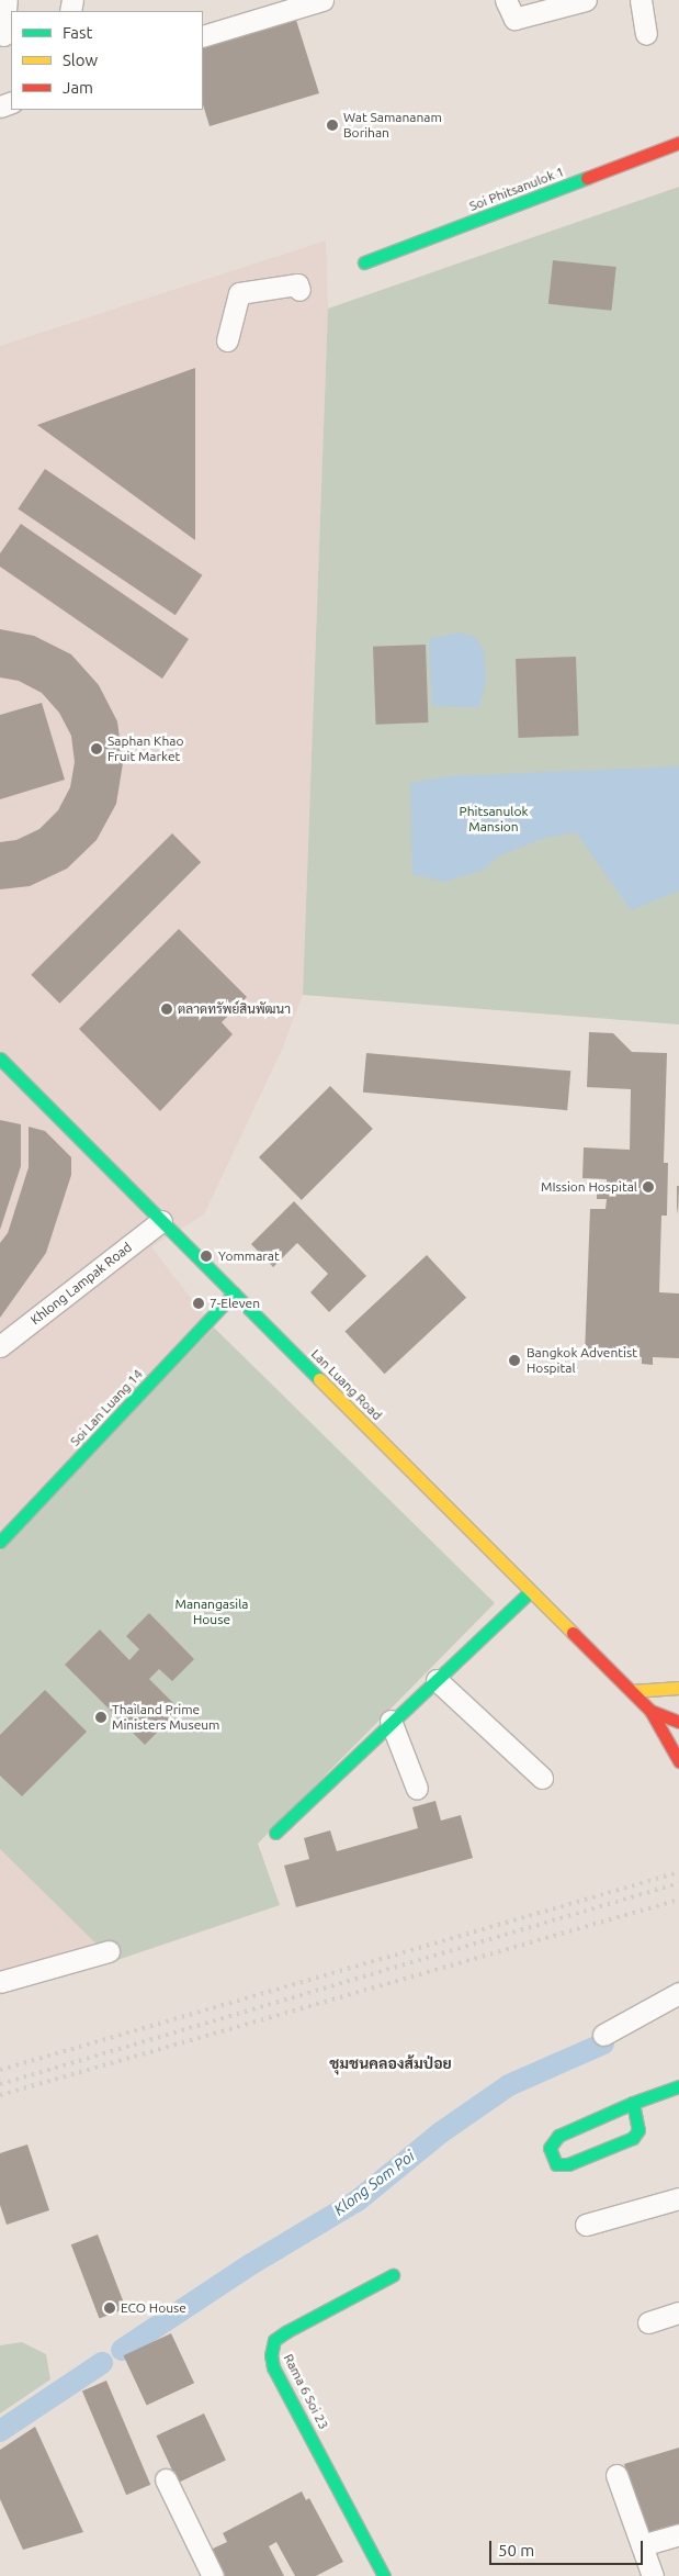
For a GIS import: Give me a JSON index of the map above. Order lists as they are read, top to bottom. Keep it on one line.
{"streets":{"street":["Soi Phitsanulok 1","Khlong Lampak Road","Lan Luang Road","Soi Lan Luang 14","Rama 6 Soi 23"]},"crossings":[["Khlong Lampak Road","Lan Luang Road"],["Lan Luang Road","Soi Lan Luang 14"]],"districts":["ชุมชนคลองส้มป่อย"],"water":["Klong Som Poi"],"parks":["Phitsanulok Mansion","Manangasila House"],"places":["Wat Samananam Borihan","Saphan Khao Fruit Market","ตลาดทรัพย์สินพัฒนา","MIssion Hospital","Yommarat","7-Eleven","Bangkok Adventist Hospital","Thailand Prime Ministers Museum","ECO House"],"legend":["Fast","Slow","Jam"],"scale_bar":"50 m"}
